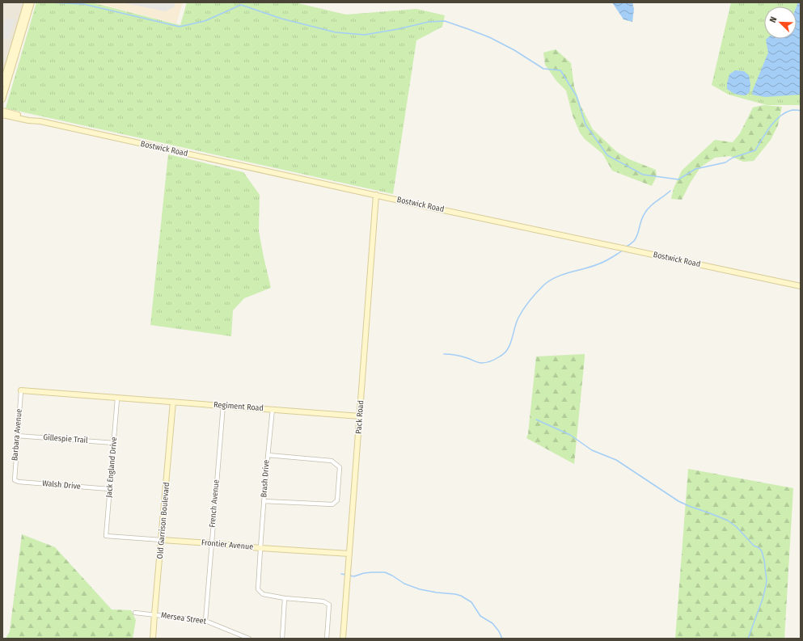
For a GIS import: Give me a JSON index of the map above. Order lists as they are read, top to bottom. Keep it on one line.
{"streets":{"street":["Bostwick Road","Regiment Road","Pack Road","Barbara Avenue","Gillespie Trail","Jack England Drive","Brash Drive","Walsh Drive","French Avenue","Old Garrison Boulevard","Frontier Avenue","Mersea Street"]},"crossings":[["Bostwick Road","Pack Road"],["Regiment Road","Pack Road"],["Regiment Road","Barbara Avenue"],["Regiment Road","Jack England Drive"],["Regiment Road","Brash Drive"],["Regiment Road","French Avenue"],["Regiment Road","Old Garrison Boulevard"],["Pack Road","Frontier Avenue"],["Barbara Avenue","Gillespie Trail"],["Barbara Avenue","Walsh Drive"],["Gillespie Trail","Jack England Drive"],["Jack England Drive","Walsh Drive"],["Jack England Drive","Frontier Avenue"],["Brash Drive","Frontier Avenue"],["French Avenue","Frontier Avenue"],["French Avenue","Mersea Street"],["Old Garrison Boulevard","Frontier Avenue"],["Old Garrison Boulevard","Mersea Street"]],"north":"top left"}
